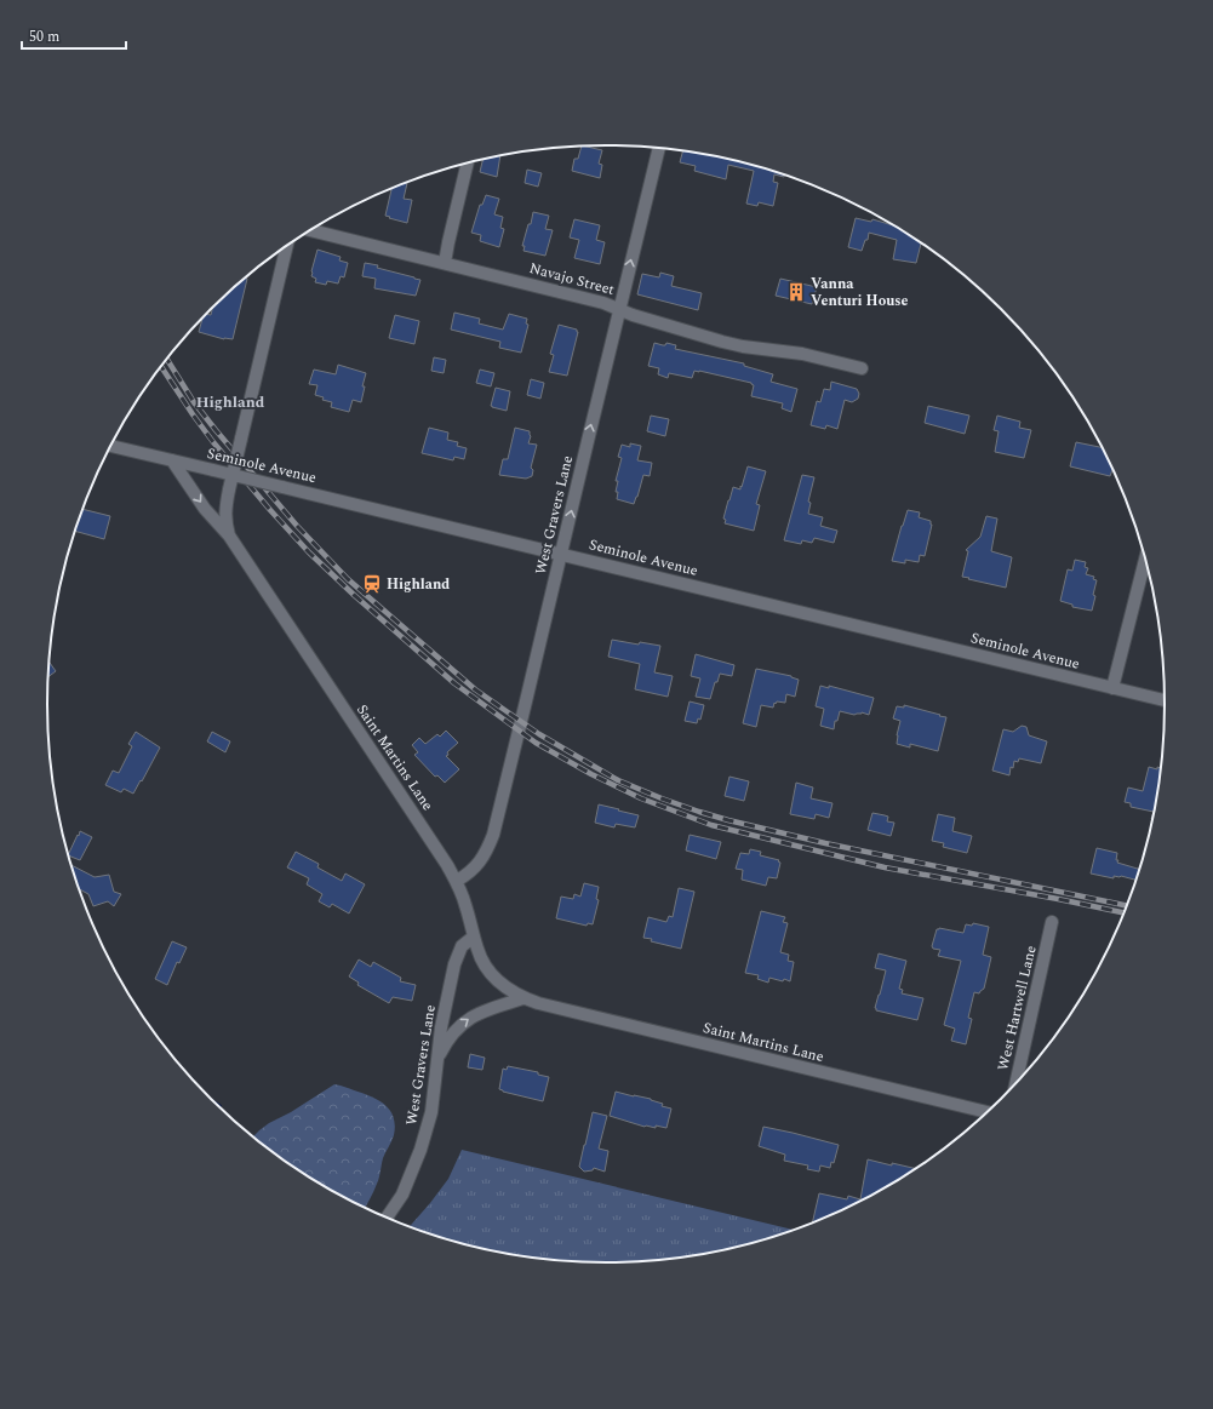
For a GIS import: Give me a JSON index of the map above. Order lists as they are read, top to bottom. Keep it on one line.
{"streets":{"street":["Navajo Street","Seminole Avenue","West Gravers Lane","Saint Martins Lane","West Hartwell Lane"]},"crossings":[["Navajo Street","West Gravers Lane"],["Seminole Avenue","West Gravers Lane"],["Seminole Avenue","Saint Martins Lane"],["West Gravers Lane","Saint Martins Lane"]],"one_way":["West Gravers Lane"],"districts":["Highland"],"places":{"building":["Vanna Venturi House"],"station":["Highland"]},"scale_bar":"50 m"}
